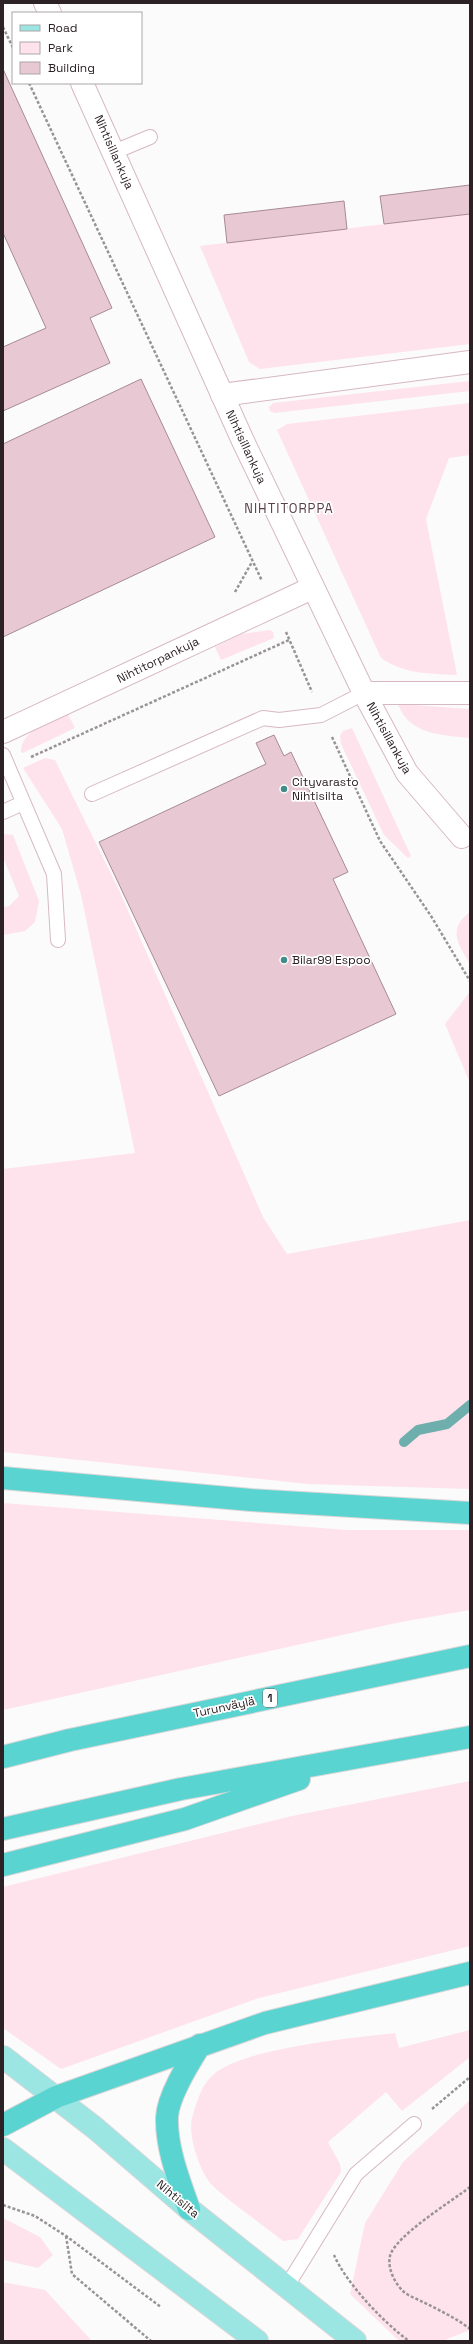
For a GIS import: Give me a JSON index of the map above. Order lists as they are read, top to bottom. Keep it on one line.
{"streets":{"highway":["1","Turunväylä"],"main road":["Nihtisilta"],"street":["Nihtisillankuja","Nihtitorpankuja"]},"crossings":[["Nihtisillankuja","Nihtitorpankuja"]],"districts":["NIHTITORPPA"],"places":["Cityvarasto Nihtisilta","Bilar99 Espoo"],"legend":["Road","Park","Building"]}
